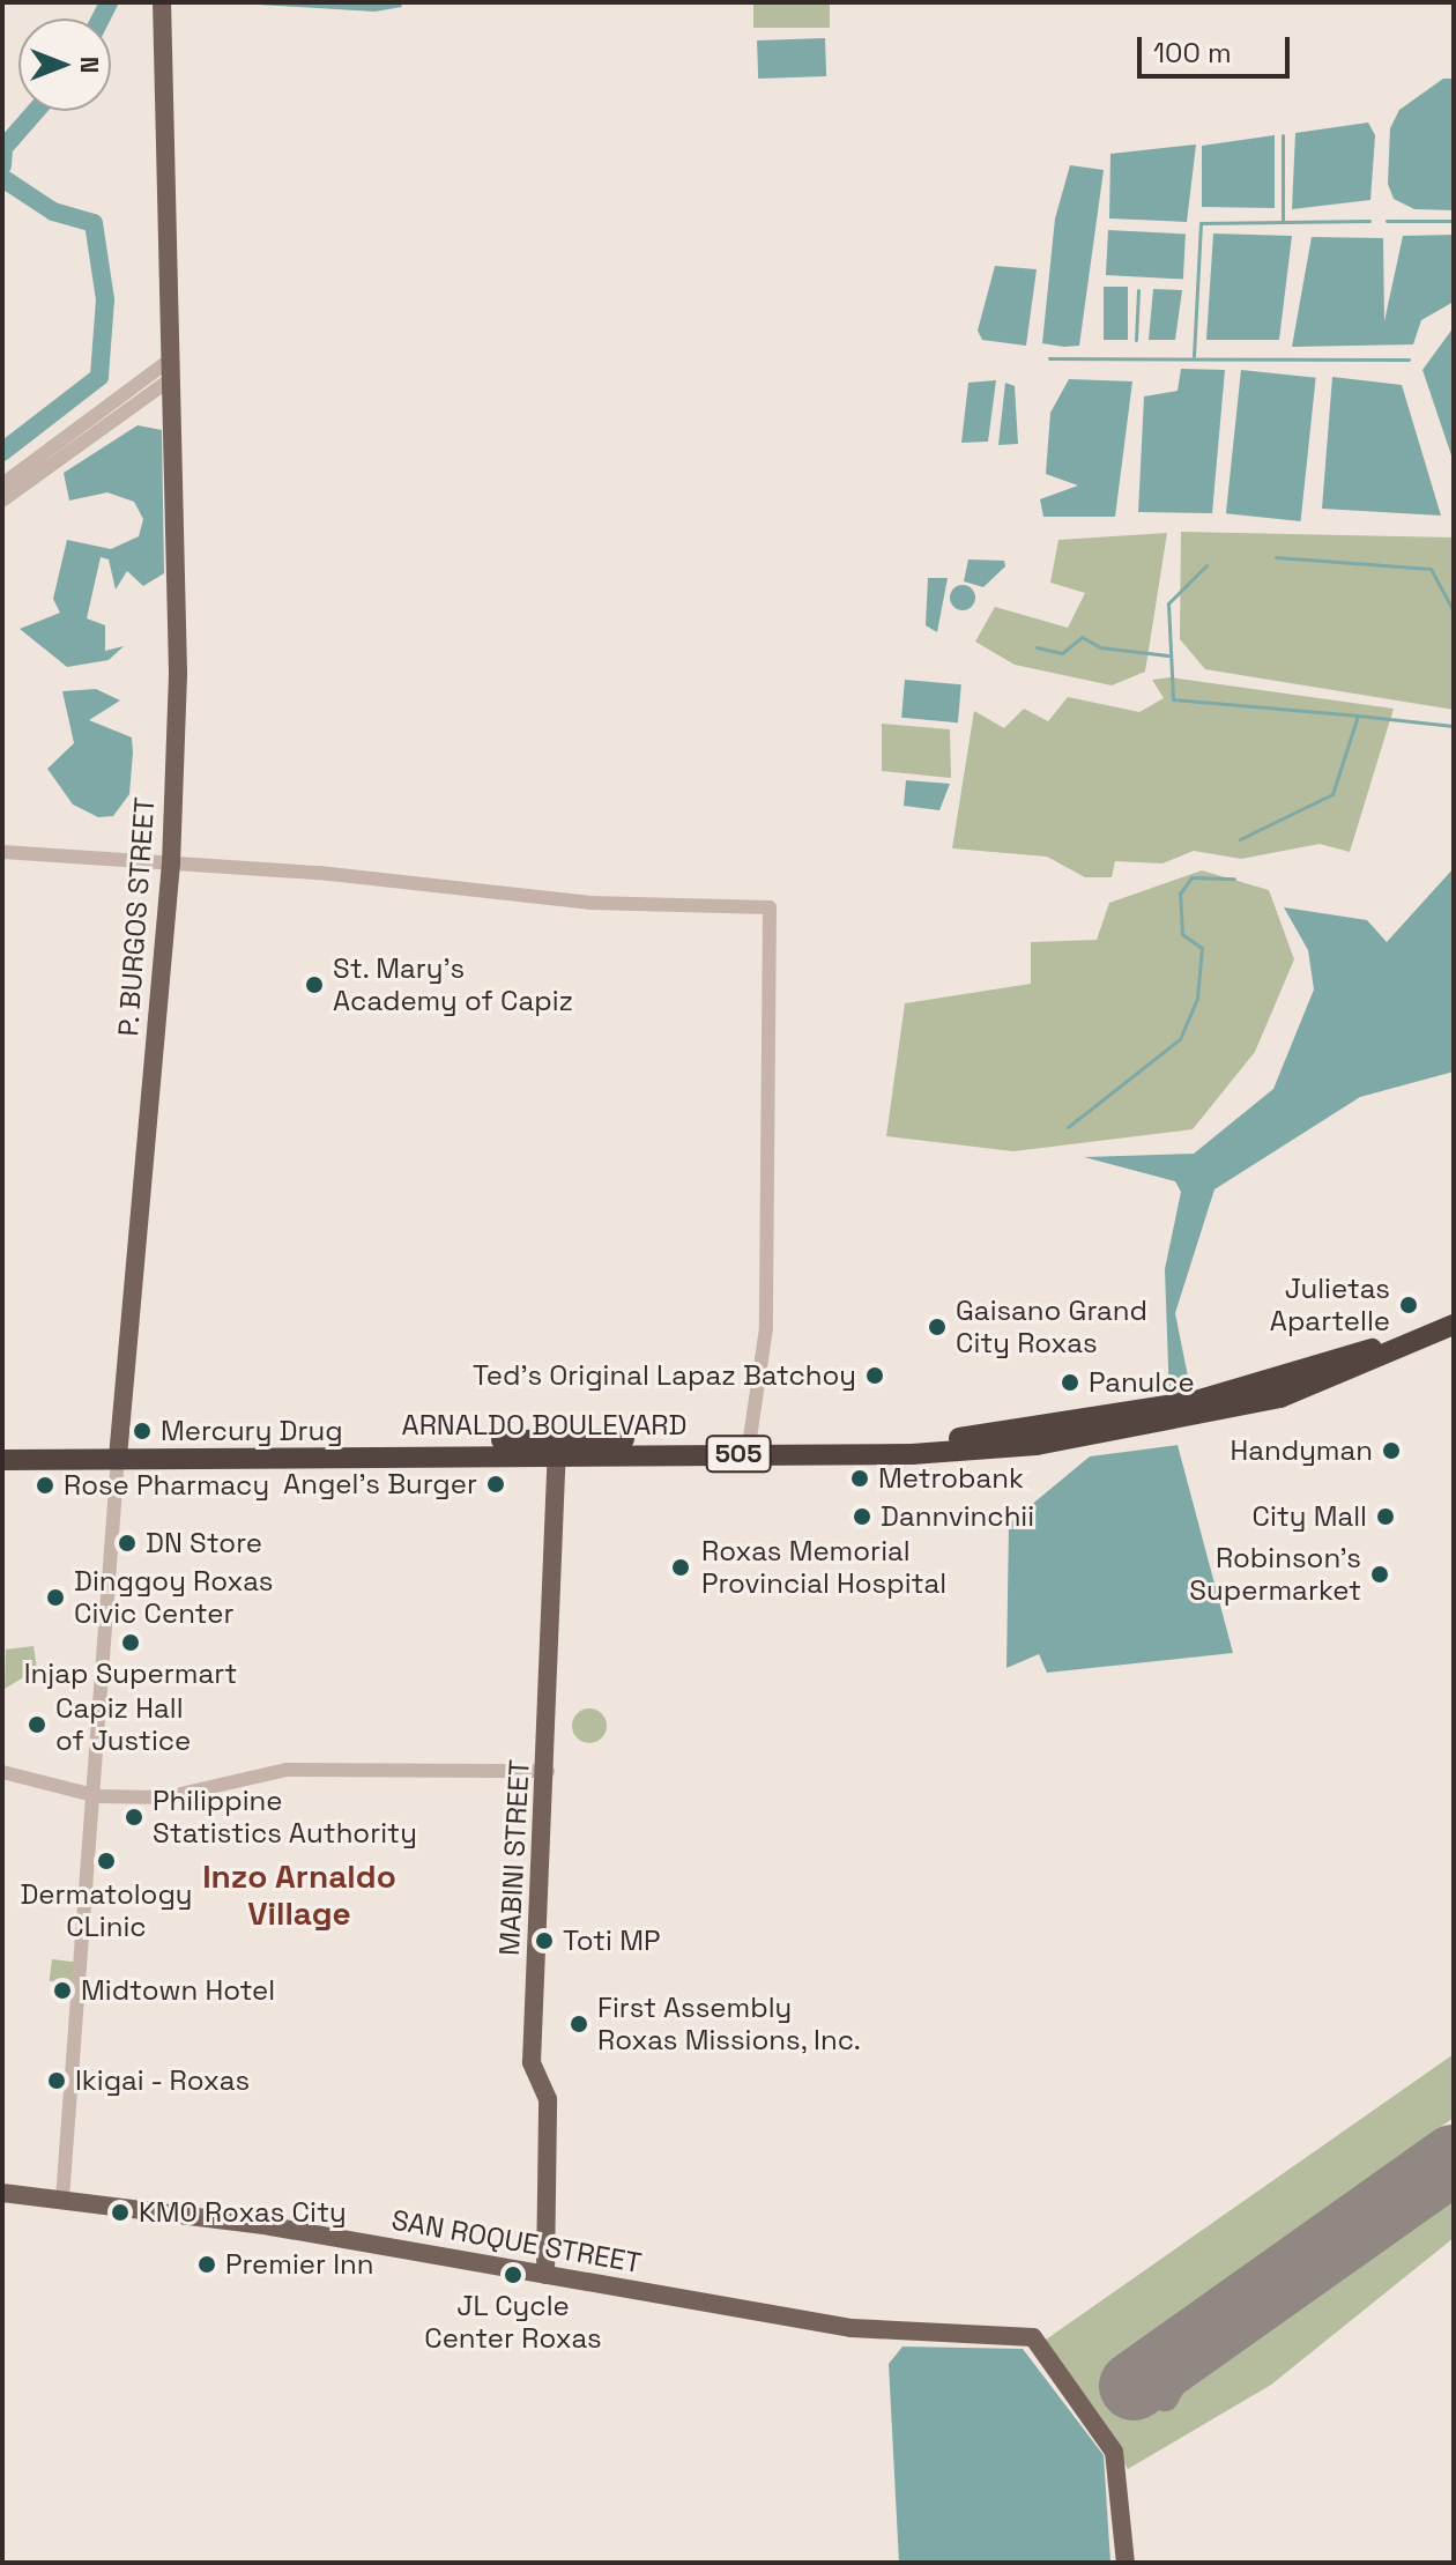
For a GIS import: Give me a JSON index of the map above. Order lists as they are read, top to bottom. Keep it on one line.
{"streets":{"highway":["ARNALDO BOULEVARD","505"],"main road":["P. BURGOS STREET","MABINI STREET","SAN ROQUE STREET"]},"crossings":[["P. BURGOS STREET","ARNALDO BOULEVARD"],["ARNALDO BOULEVARD","MABINI STREET"],["MABINI STREET","SAN ROQUE STREET"]],"districts":["Inzo Arnaldo Village"],"places":["St. Mary's Academy of Capiz","Julietas Apartelle","Gaisano Grand City Roxas","Ted's Original Lapaz Batchoy","Panulce","Mercury Drug","Handyman","Metrobank","Angel's Burger","Rose Pharmacy","Dannvinchii","City Mall","DN Store","Roxas Memorial Provincial Hospital","Robinson's Supermarket","Dinggoy Roxas Civic Center","Injap Supermart","Capiz Hall of Justice","Philippine Statistics Authority","Dermatology CLinic","Toti MP","Midtown Hotel","First Assembly Roxas Missions, Inc.","Ikigai - Roxas","KM0 Roxas City","Premier Inn","JL Cycle Center Roxas"],"scale_bar":"100 m","north":"right"}
